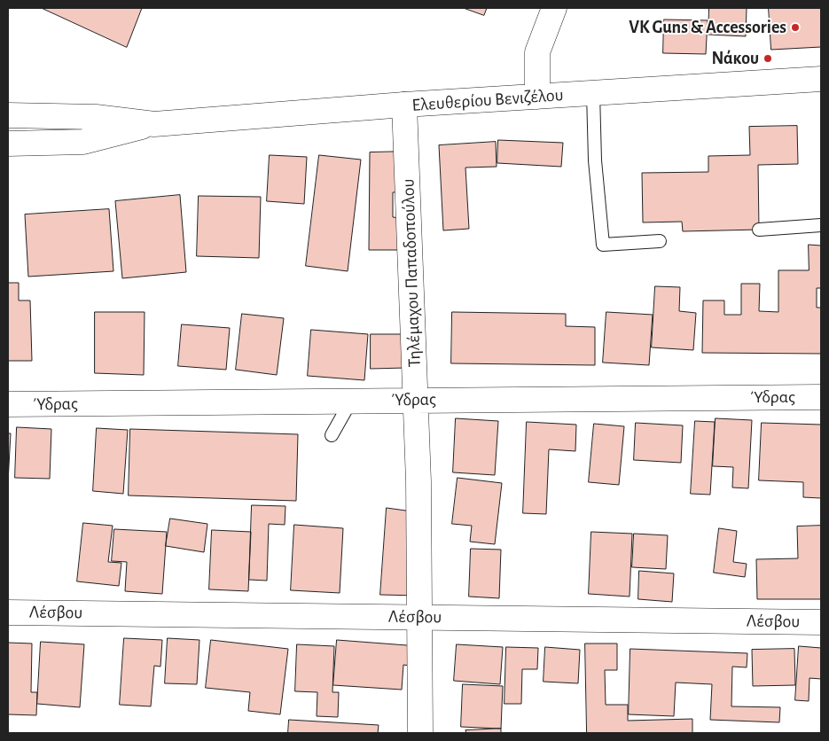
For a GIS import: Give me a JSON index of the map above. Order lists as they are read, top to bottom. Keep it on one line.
{"streets":{"street":["Ελευθερίου Βενιζέλου","Τηλέμαχου Παπαδοπούλου","Ύδρας","Λέσβου"]},"crossings":[["Ελευθερίου Βενιζέλου","Τηλέμαχου Παπαδοπούλου"],["Τηλέμαχου Παπαδοπούλου","Ύδρας"],["Τηλέμαχου Παπαδοπούλου","Λέσβου"]],"places":["VK Guns & Accessories","Νάκου"]}
